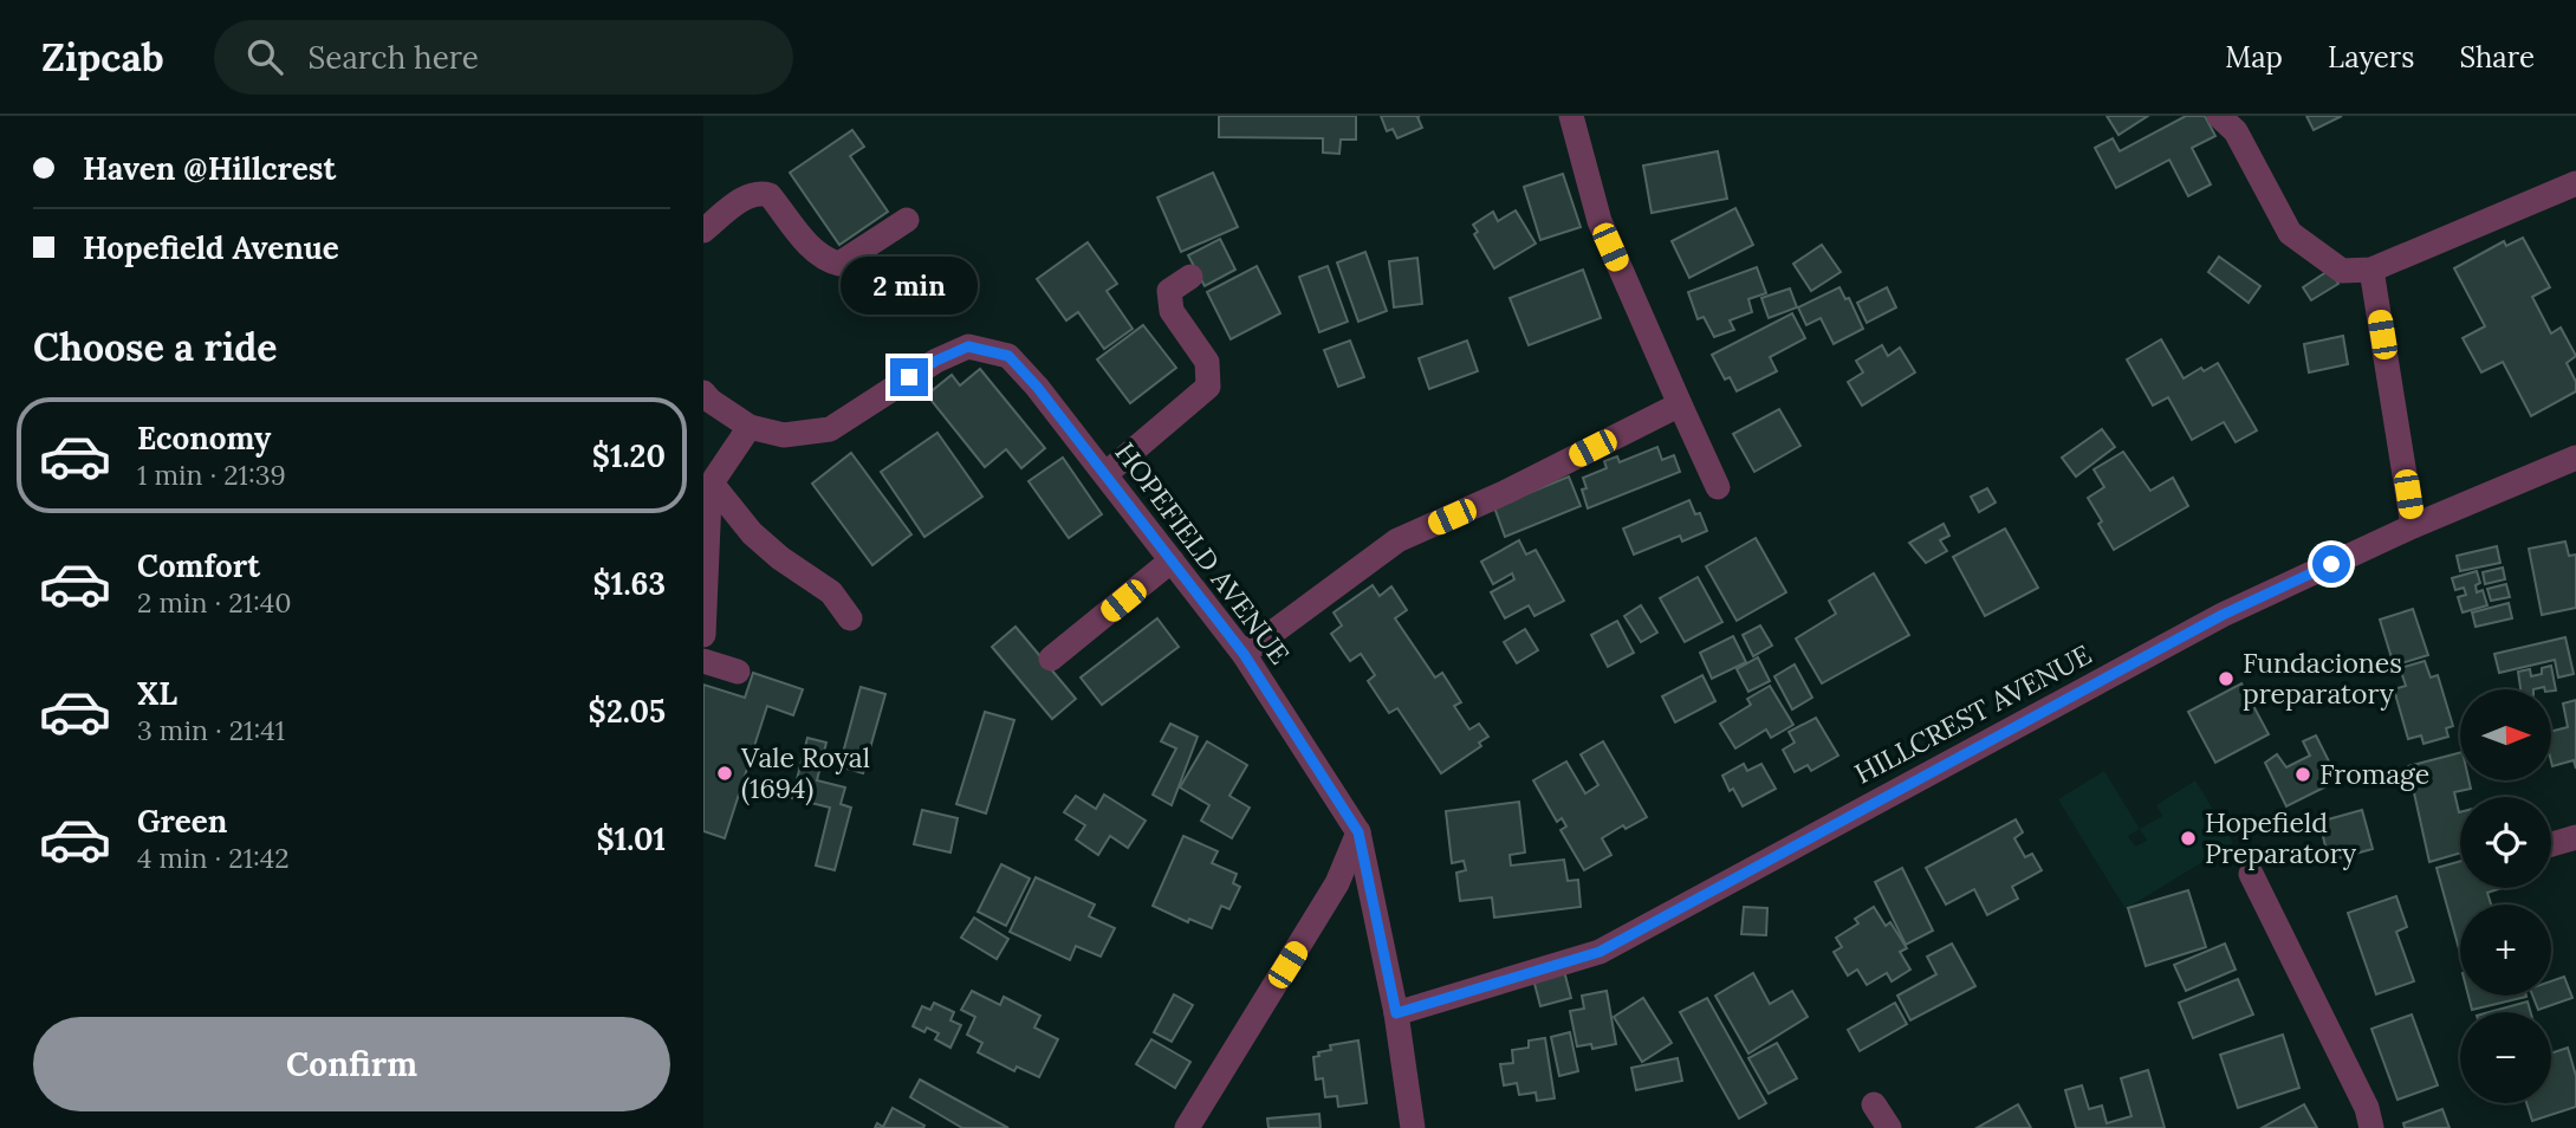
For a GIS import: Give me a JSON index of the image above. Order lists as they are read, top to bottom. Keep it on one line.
{"streets":{"street":["HOPEFIELD AVENUE","HILLCREST AVENUE"]},"crossings":[["HOPEFIELD AVENUE","HILLCREST AVENUE"]],"places":["Fundaciones preparatory","Vale Royal (1694)","Fromage","Hopefield Preparatory"],"north":"right","page":{"header":"Zipcab","search":"Search here","nav":["Map","Layers","Share"],"banner":["Haven @Hillcrest","Hopefield Avenue"],"bubble":"2 min","heading":"Choose a ride","list":[{"name":"Economy","note":"1 min · 21:39","value":"$1.20"},{"name":"Comfort","note":"2 min · 21:40","value":"$1.63"},{"name":"XL","note":"3 min · 21:41","value":"$2.05"},{"name":"Green","note":"4 min · 21:42","value":"$1.01"}],"map_buttons":["+","−"],"buttons":"Confirm"}}
